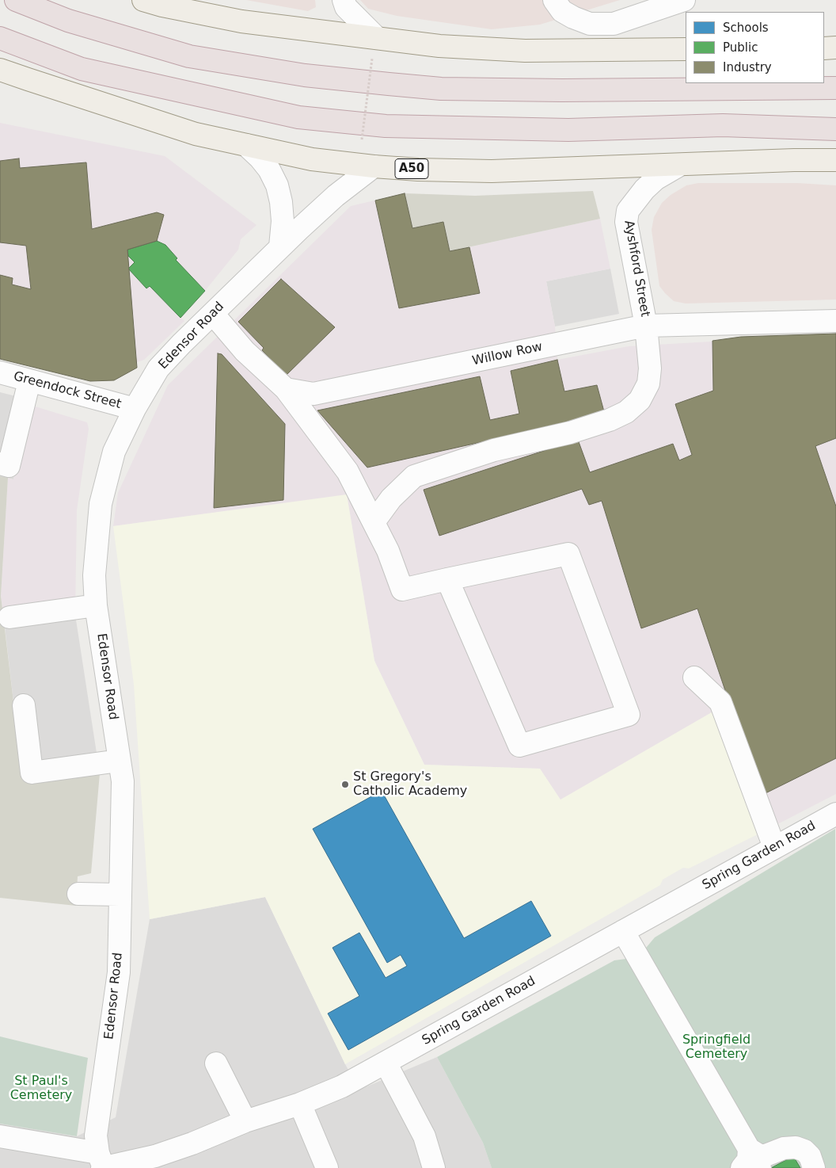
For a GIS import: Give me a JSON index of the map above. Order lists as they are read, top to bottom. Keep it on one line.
{"streets":{"main road":["A50"],"street":["Ayshford Street","Edensor Road","Willow Row","Greendock Street","Spring Garden Road"]},"crossings":[["A50","Ayshford Street"],["A50","Edensor Road"],["Ayshford Street","Willow Row"],["Edensor Road","Greendock Street"],["Edensor Road","Spring Garden Road"]],"parks":["Springfield Cemetery","St Paul's Cemetery"],"places":["St Gregory's Catholic Academy"],"legend":["Schools","Public","Industry"]}
